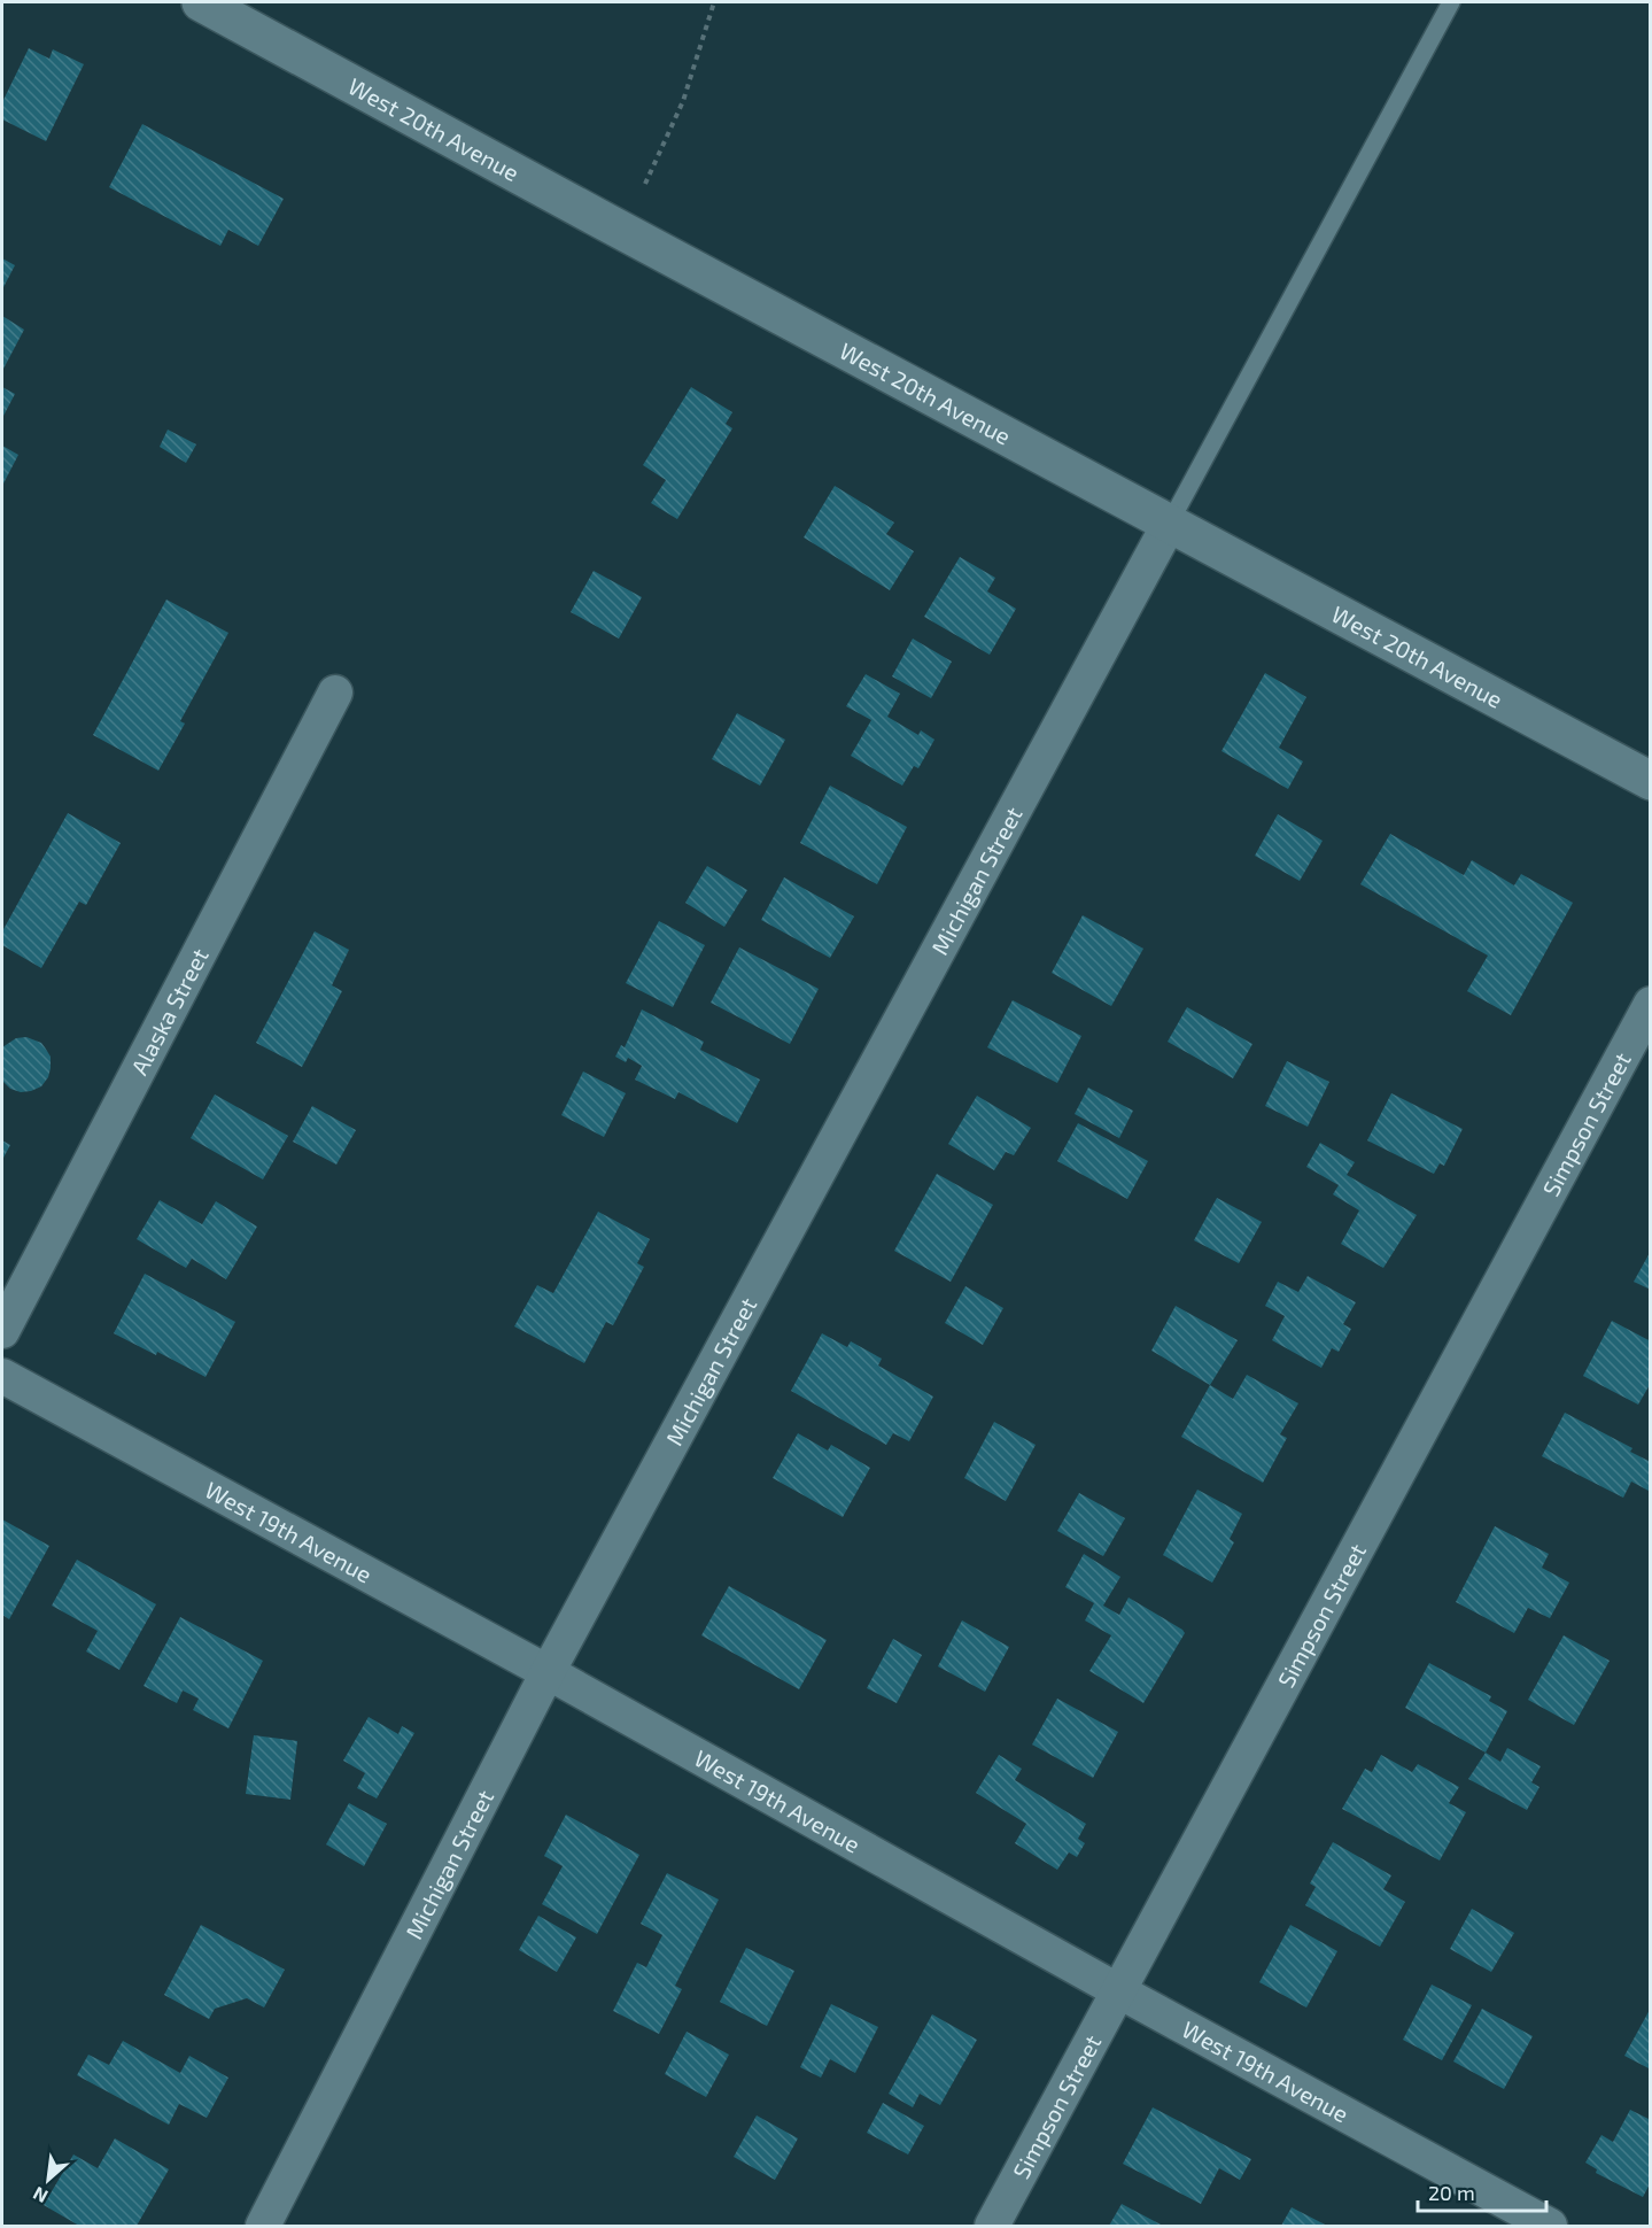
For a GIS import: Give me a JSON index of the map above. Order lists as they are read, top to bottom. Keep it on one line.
{"streets":{"main road":["West 20th Avenue"],"street":["Michigan Street","Alaska Street","Simpson Street","West 19th Avenue"]},"crossings":[["West 20th Avenue","Michigan Street"],["Michigan Street","West 19th Avenue"],["Simpson Street","West 19th Avenue"]],"scale_bar":"20 m","north":"bottom left"}
